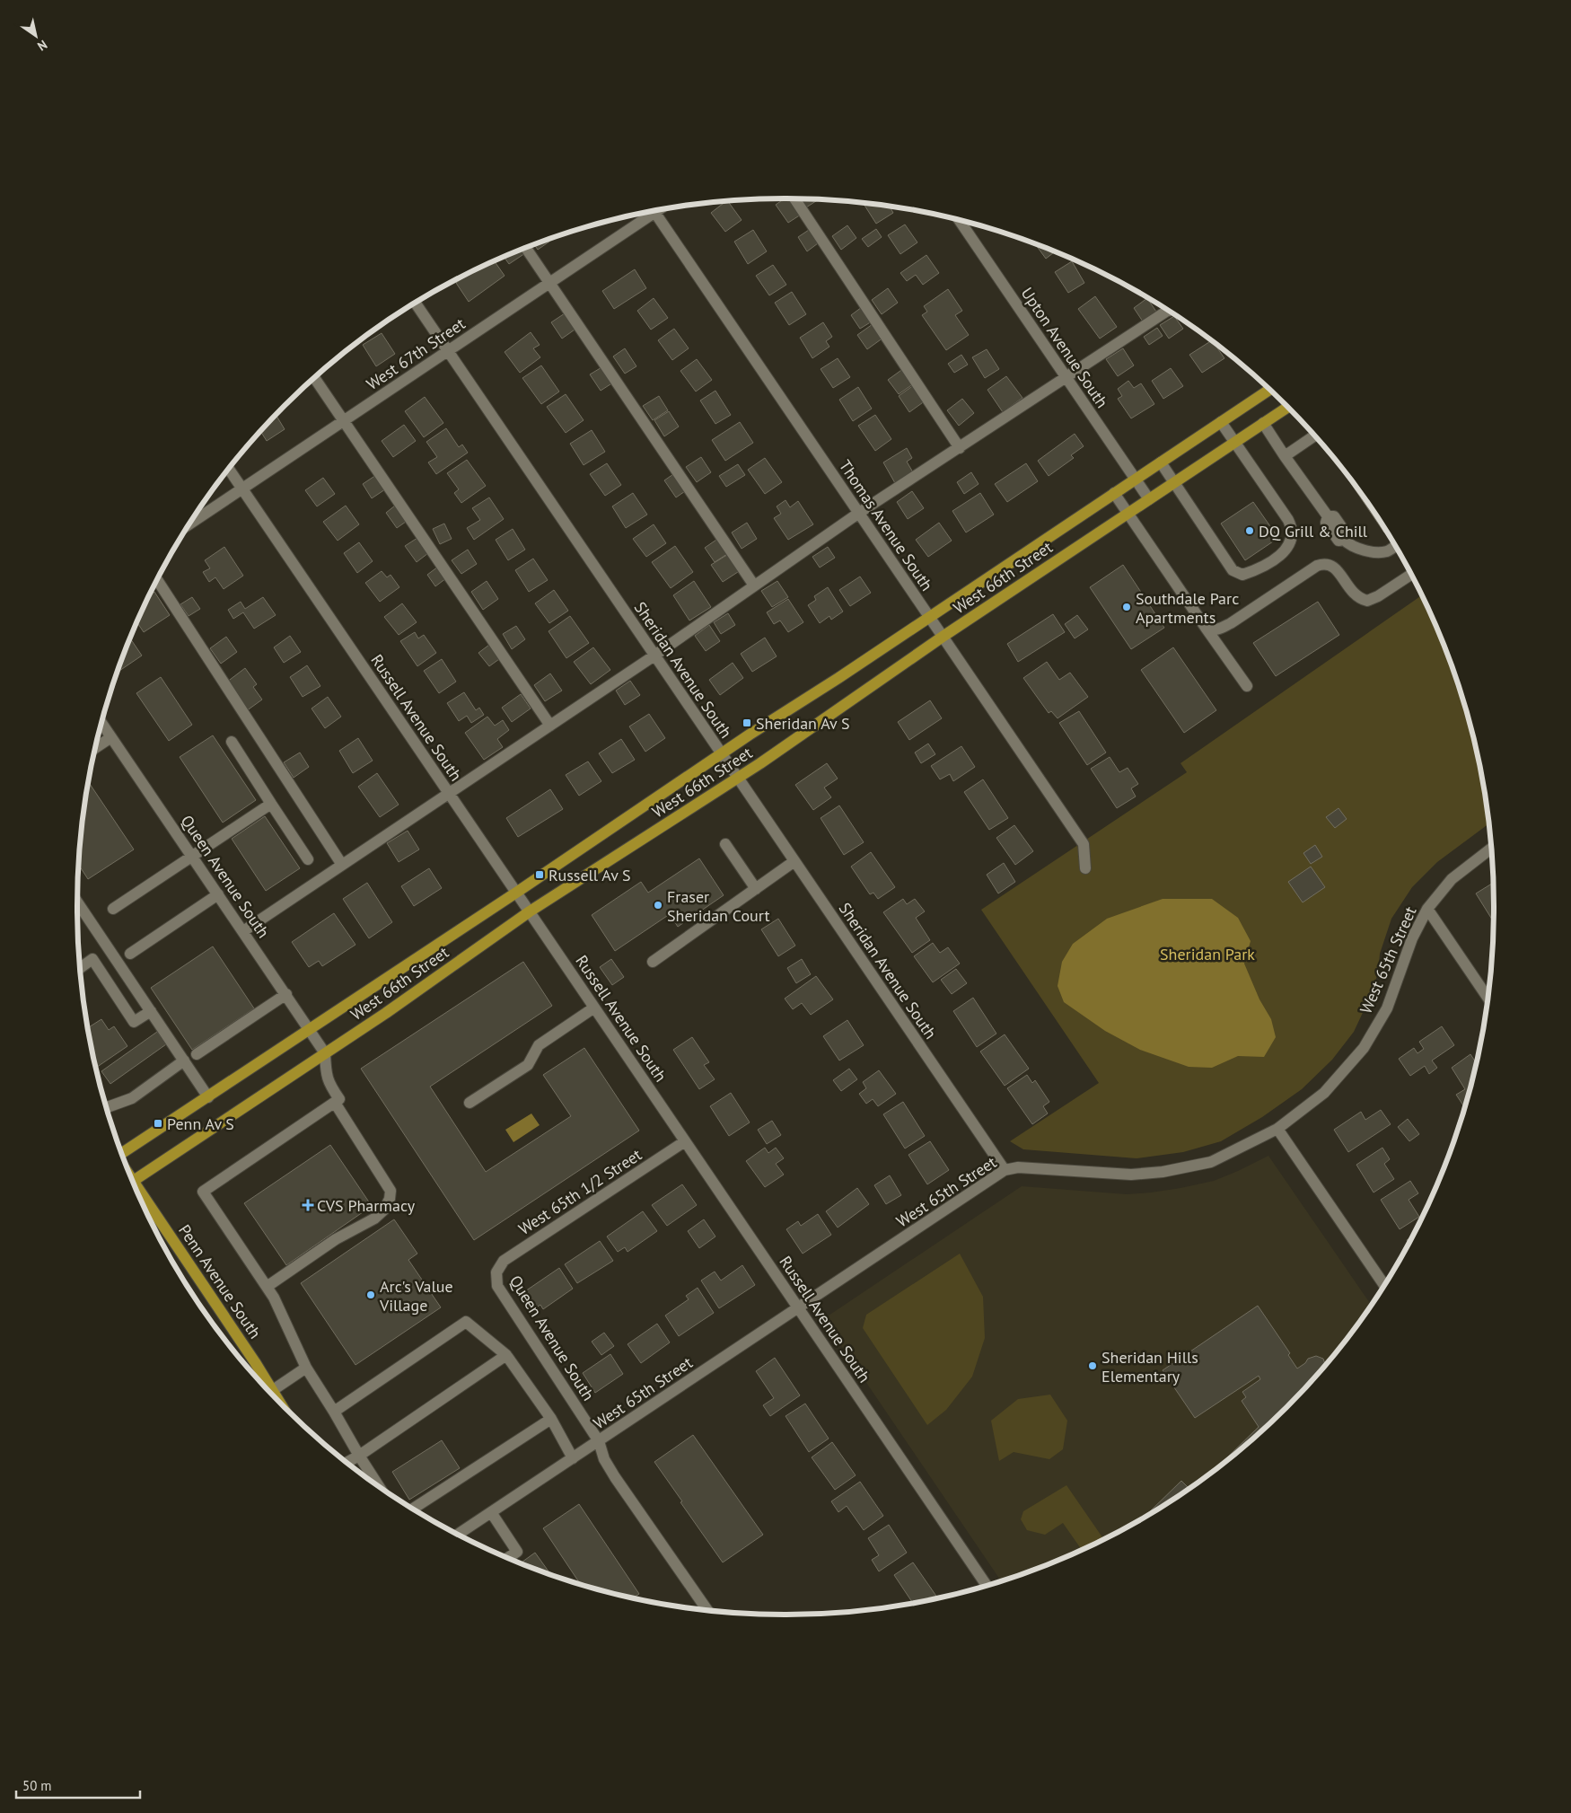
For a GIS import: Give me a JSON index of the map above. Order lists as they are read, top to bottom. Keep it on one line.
{"streets":{"main road":["West 66th Street","Penn Avenue South"],"street":["Upton Avenue South","West 67th Street","Thomas Avenue South","Sheridan Avenue South","Russell Avenue South","Queen Avenue South","West 65th Street","West 65th 1/2 Street"]},"crossings":[["Upton Avenue South","West 66th Street"],["West 67th Street","Sheridan Avenue South"],["West 67th Street","Russell Avenue South"],["Thomas Avenue South","West 66th Street"],["West 66th Street","Sheridan Avenue South"],["West 66th Street","Russell Avenue South"],["West 66th Street","Queen Avenue South"],["Sheridan Avenue South","West 65th Street"],["Russell Avenue South","West 65th Street"],["Russell Avenue South","West 65th 1/2 Street"],["Queen Avenue South","West 65th Street"],["Queen Avenue South","West 65th 1/2 Street"]],"parks":["Sheridan Park"],"places":{"other":["DQ Grill & Chill","Southdale Parc Apartments","Fraser Sheridan Court","Arc's Value Village","Sheridan Hills Elementary"],"transit":["Sheridan Av S","Russell Av S","Penn Av S"],"health":["CVS Pharmacy"]},"scale_bar":"50 m","north":"bottom right"}
